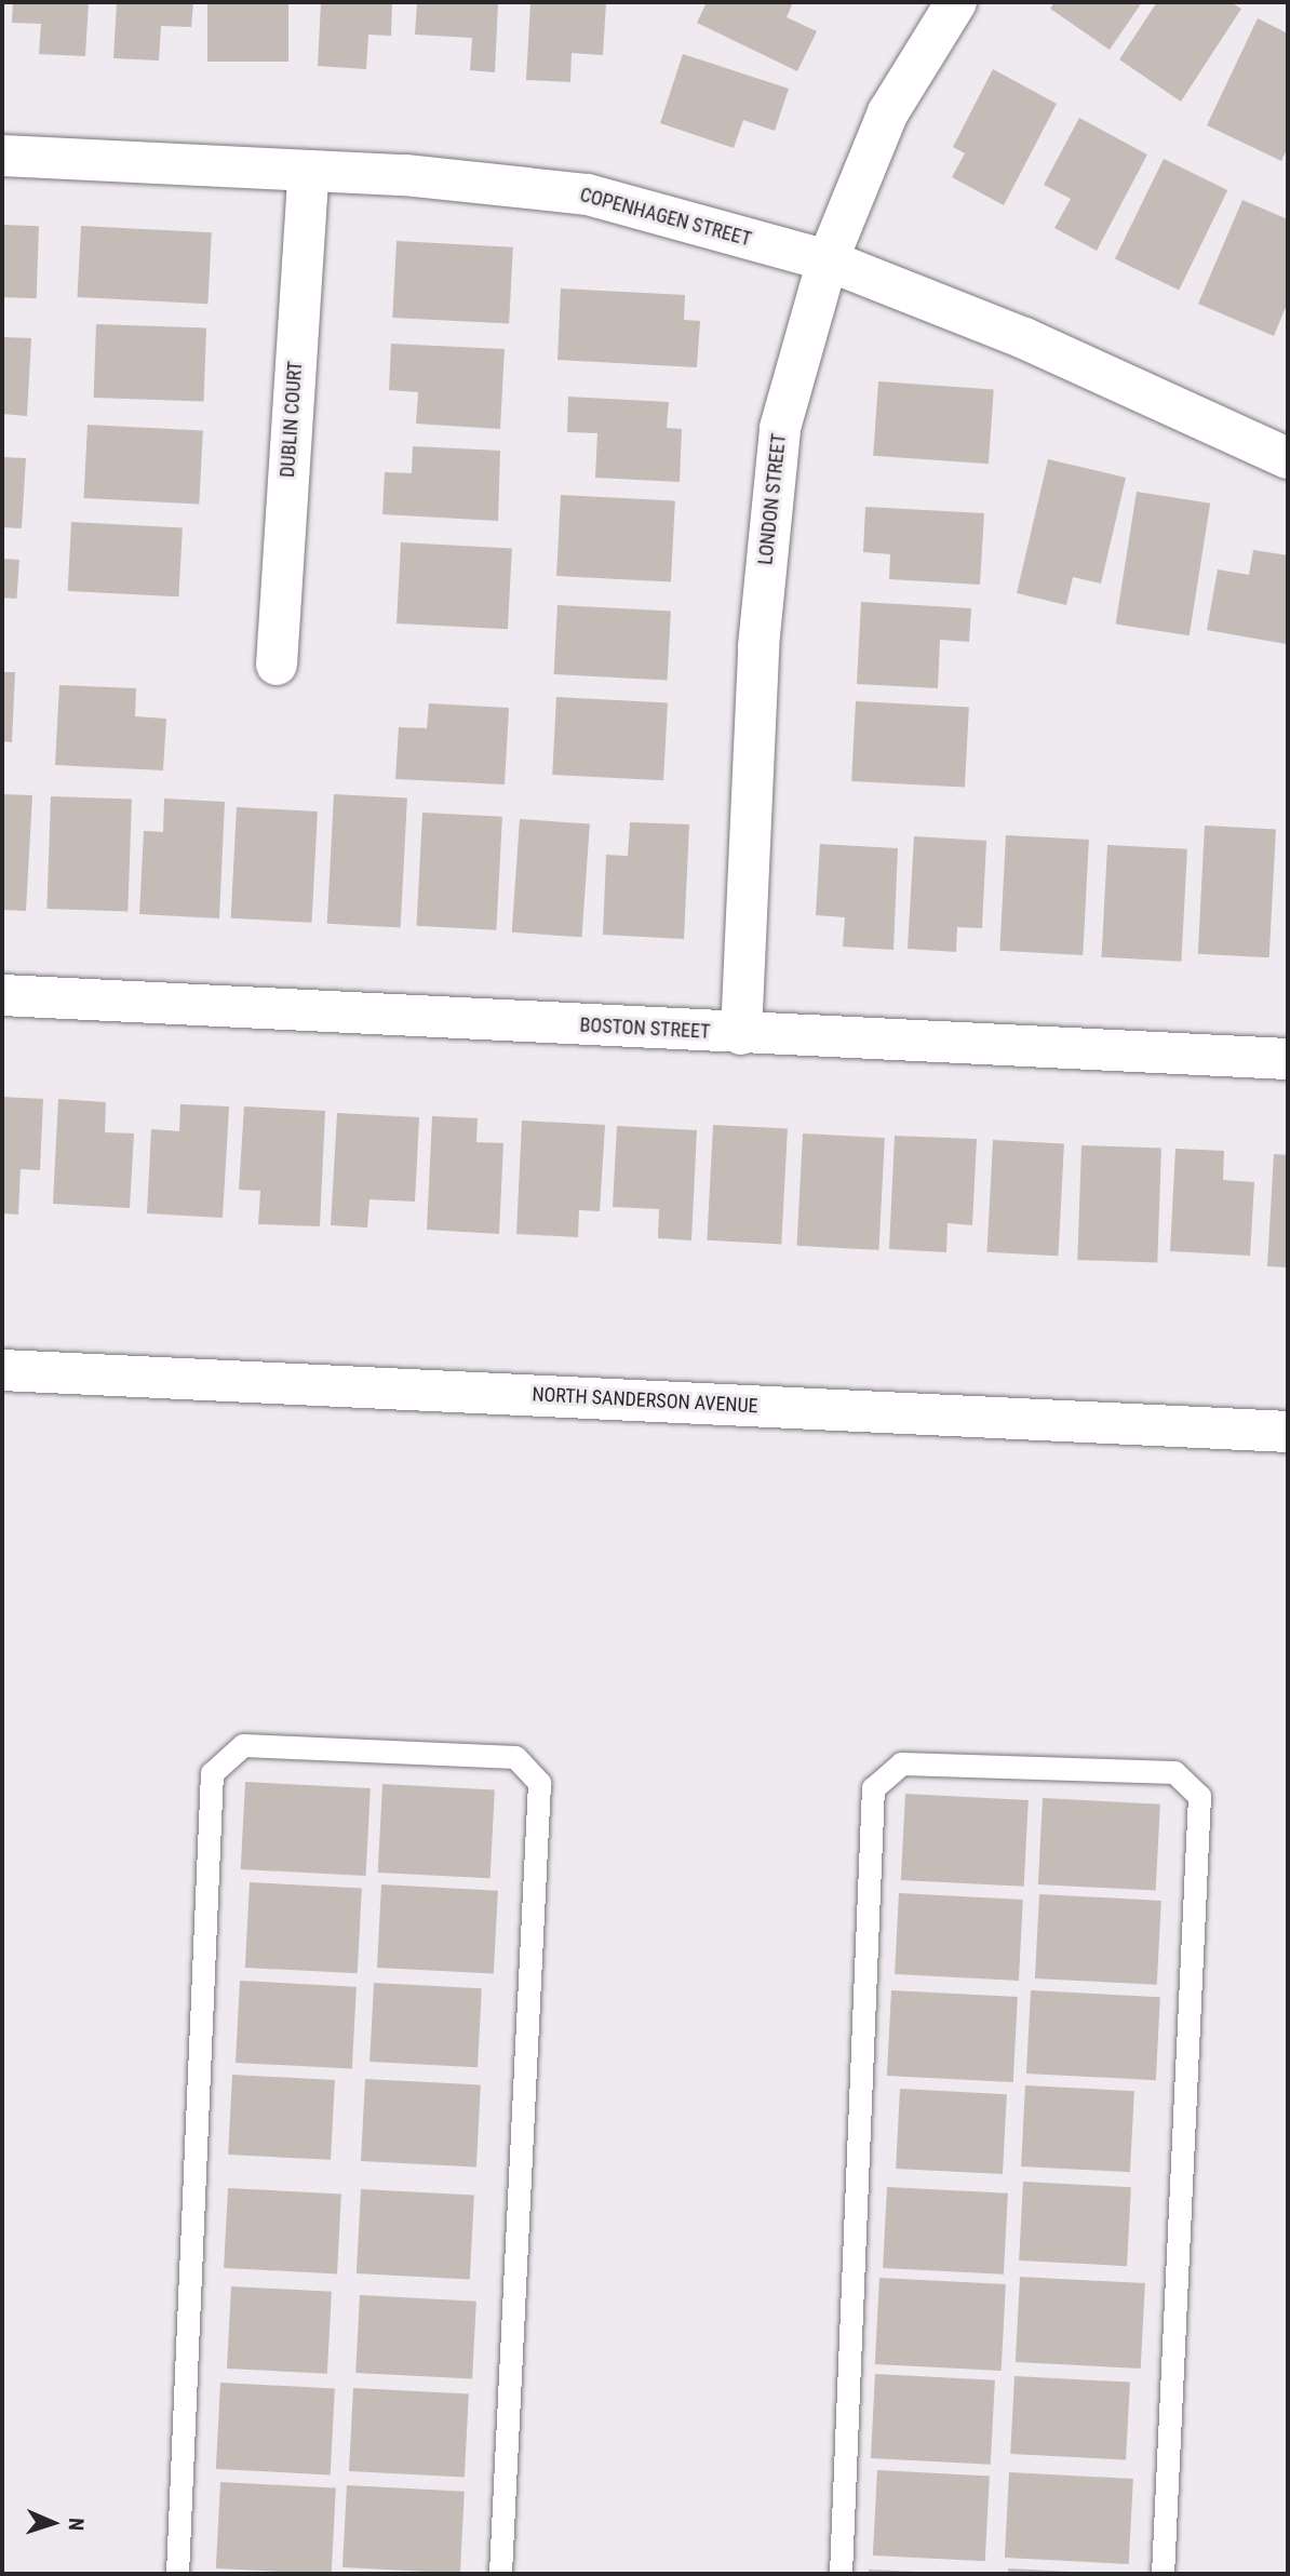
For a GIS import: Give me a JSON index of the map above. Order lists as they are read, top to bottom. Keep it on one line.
{"streets":{"main road":["COPENHAGEN STREET","DUBLIN COURT","LONDON STREET","BOSTON STREET","NORTH SANDERSON AVENUE"]},"crossings":[["COPENHAGEN STREET","DUBLIN COURT"],["COPENHAGEN STREET","LONDON STREET"],["LONDON STREET","BOSTON STREET"]],"north":"right"}
